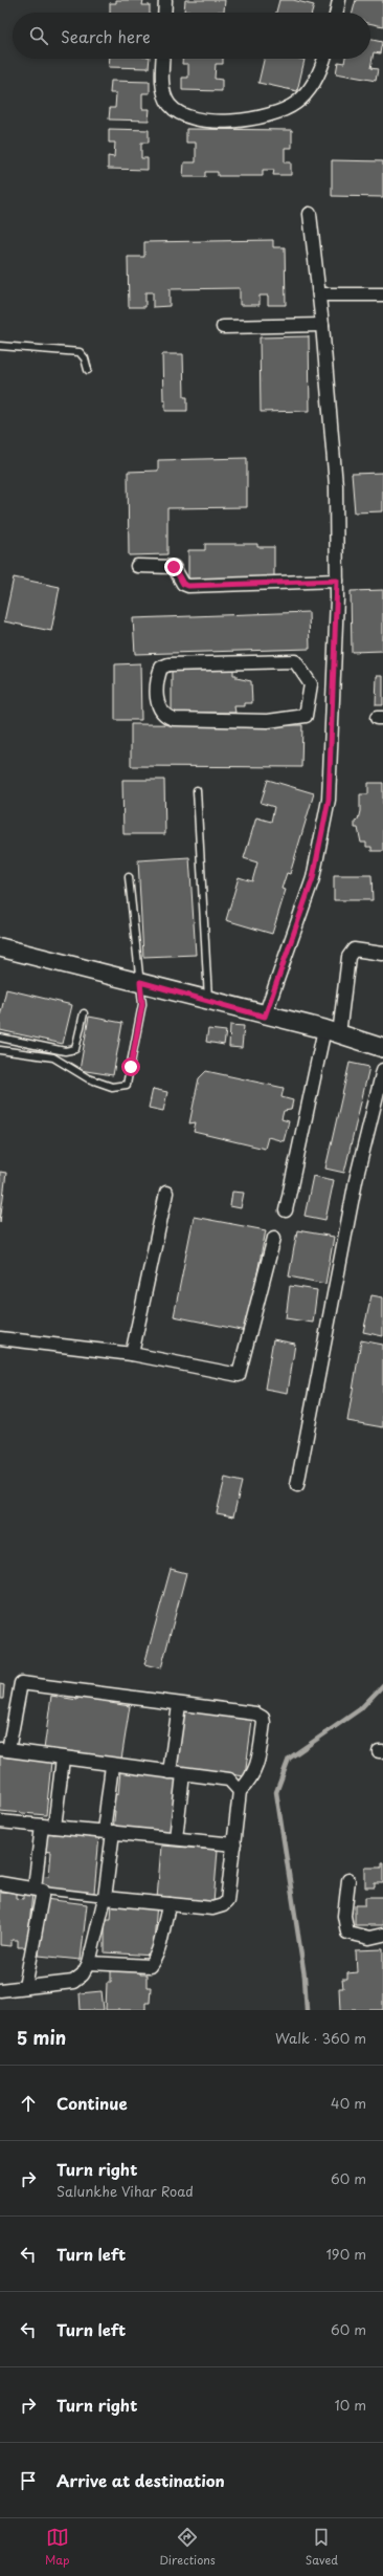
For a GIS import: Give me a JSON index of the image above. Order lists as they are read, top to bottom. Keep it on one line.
{"page":{"search":"Search here","heading":["5 min","Walk · 360 m"],"list":[["Continue","40 m"],["Turn right","Salunkhe Vihar Road","60 m"],["Turn left","190 m"],["Turn left","60 m"],["Turn right","10 m"],"Arrive at destination"],"nav":["Map","Directions","Saved"]}}
